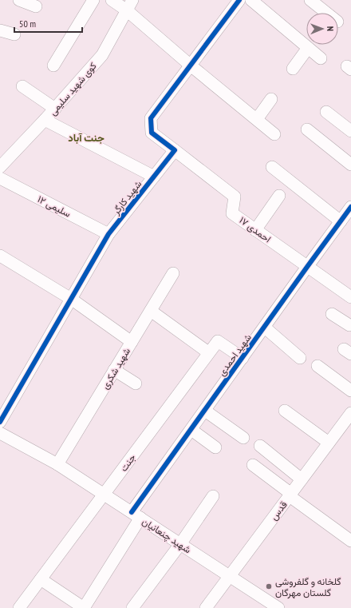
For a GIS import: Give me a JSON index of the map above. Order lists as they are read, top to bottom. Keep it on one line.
{"streets":{"street":["کوی شهید سلیمی","شهید کارگر","سلیمی ۱۲","احمدی ۱۷","شهید احمدی","شهید شکری","جنت","قدس","شهید چنعانیان"]},"crossings":[["شهید کارگر","سلیمی ۱۲"],["شهید کارگر","احمدی ۱۷"],["احمدی ۱۷","شهید احمدی"],["شهید احمدی","جنت"],["شهید احمدی","شهید چنعانیان"],["شهید شکری","شهید چنعانیان"],["جنت","شهید چنعانیان"],["قدس","شهید چنعانیان"]],"districts":["جنت آباد"],"places":["گلخانه و گلفروشی گلستان مهرگان"],"scale_bar":"50 m","north":"right"}
